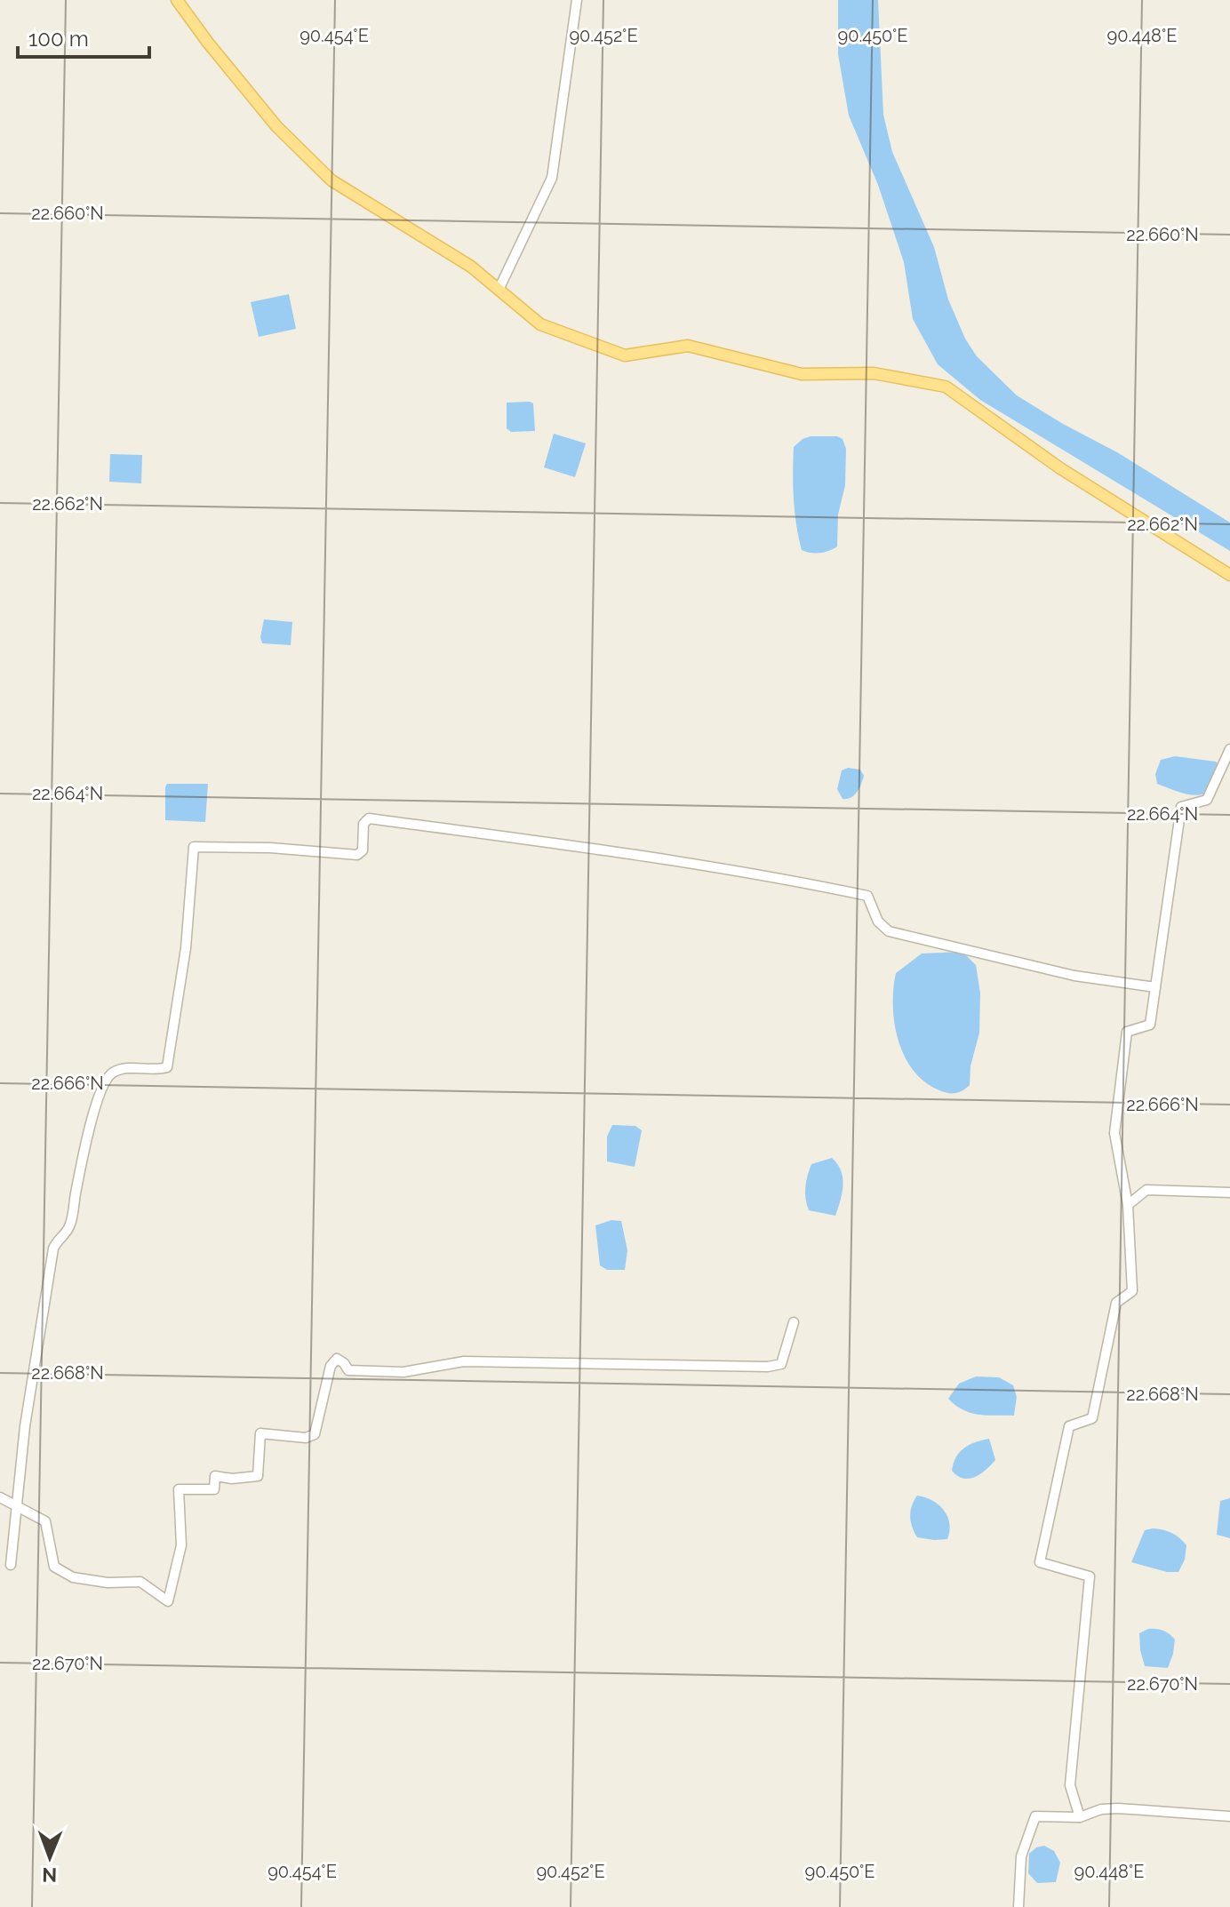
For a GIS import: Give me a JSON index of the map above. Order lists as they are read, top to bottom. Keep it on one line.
{"scale_bar":"100 m","north":"bottom","coordinates":["90.454°E","90.452°E","90.450°E","90.448°E","22.660°N","22.662°N","22.664°N","22.666°N","22.668°N","22.670°N"]}
